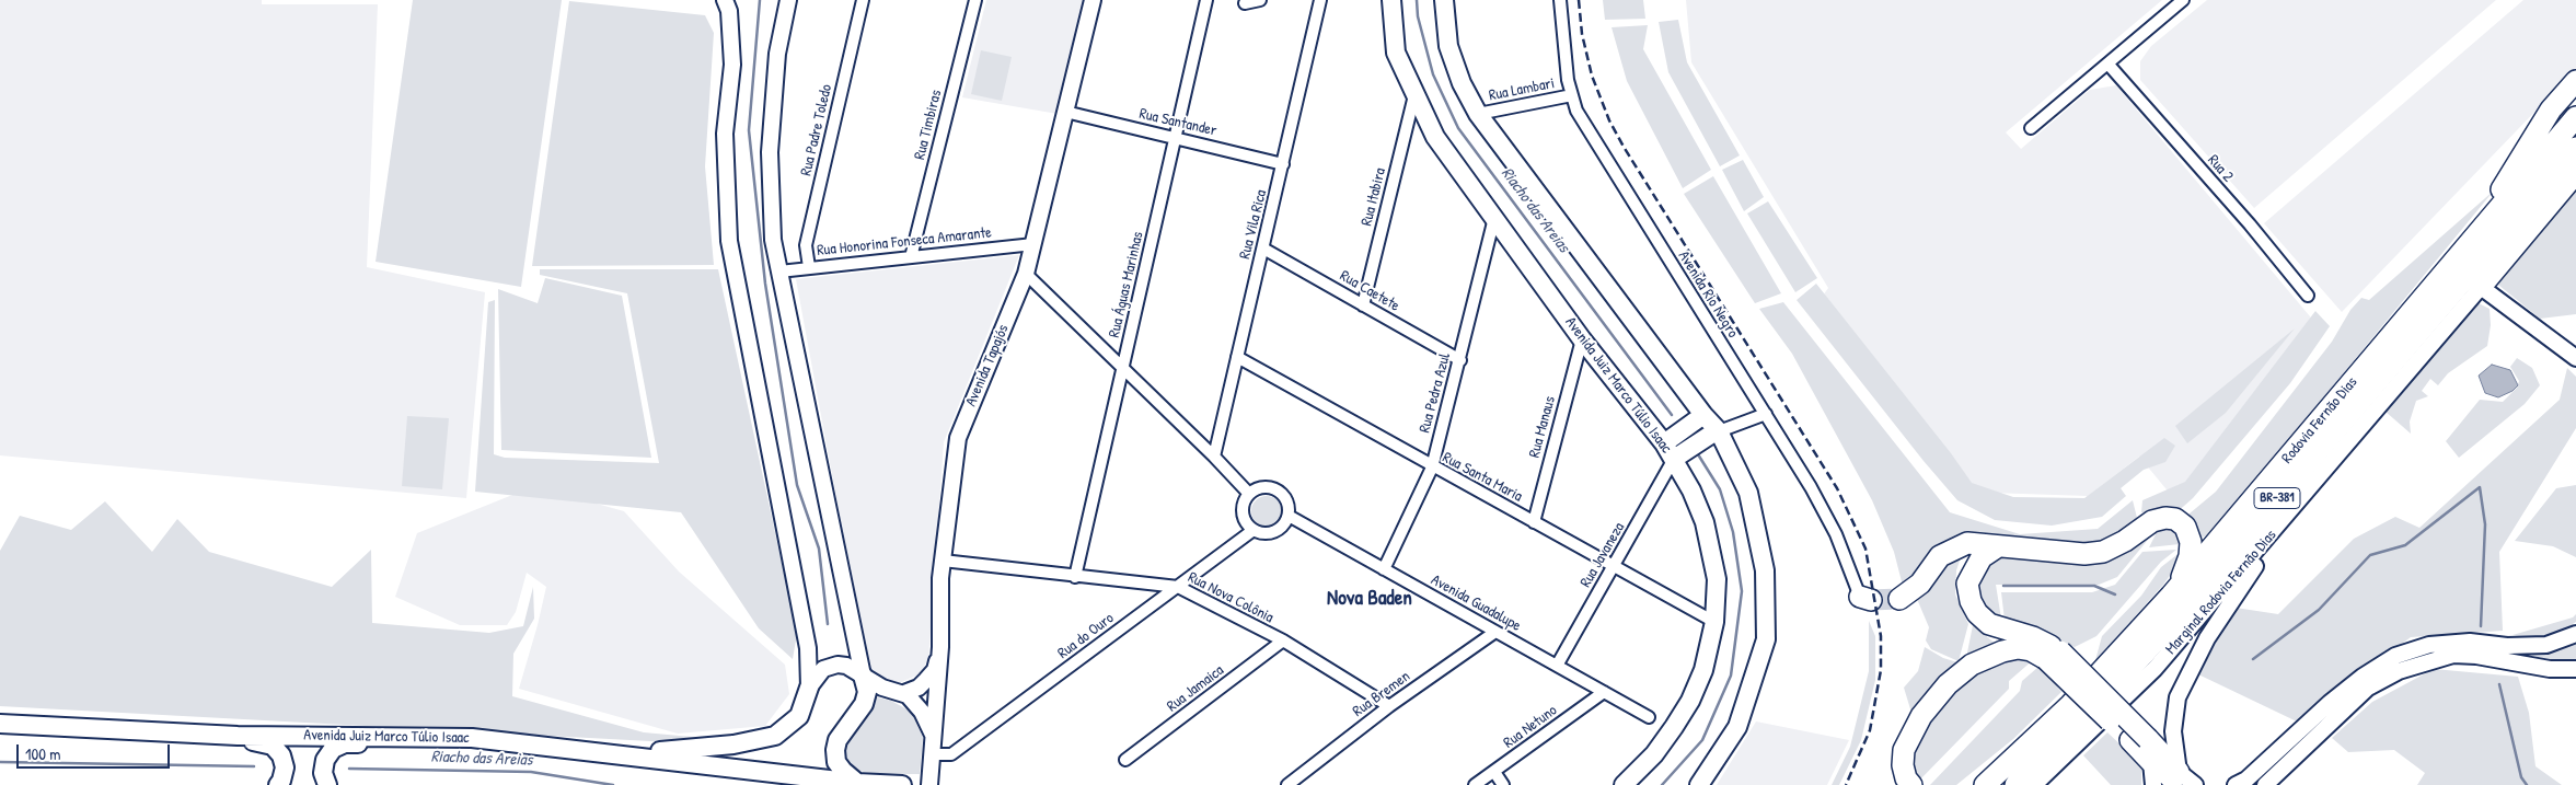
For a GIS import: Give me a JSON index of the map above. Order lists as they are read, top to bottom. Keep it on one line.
{"streets":{"highway":["Rodovia Fernão Dias","BR-381"],"main road":["Avenida Tapajós","Avenida Juiz Marco Túlio Isaac","Marginal Rodovia Fernão Dias"],"street":["Rua Lambari","Rua Santander","Rua Timbiras","Rua Padre Toledo","Rua 2","Rua Itabira","Rua Vila Rica","Rua Honorina Fonseca Amarante","Rua Águas Marinhas","Rua Caetete","Avenida Rio Negro","Rua Pedra Azul","Rua Manaus","Rua Santa Maria","Rua Javaneza","Rua Nova Colônia","Avenida Guadalupe","Rua do Ouro","Rua Jamaica","Rua Bremen","Rua Netuno"]},"crossings":[["Rua Lambari","Avenida Rio Negro"],["Rua Santander","Rua Vila Rica"],["Rua Santander","Rua Águas Marinhas"],["Rua Santander","Avenida Tapajós"],["Rua Timbiras","Rua Honorina Fonseca Amarante"],["Rua Padre Toledo","Rua Honorina Fonseca Amarante"],["Rua Itabira","Rua Caetete"],["Rua Itabira","Avenida Juiz Marco Túlio Isaac"],["Rua Vila Rica","Rua Caetete"],["Rua Vila Rica","Rua Santa Maria"],["Rua Honorina Fonseca Amarante","Avenida Tapajós"],["Rua Águas Marinhas","Rua Nova Colônia"],["Rua Caetete","Rua Pedra Azul"],["Avenida Tapajós","Rua Nova Colônia"],["Avenida Tapajós","Rua do Ouro"],["Avenida Juiz Marco Túlio Isaac","Rua Pedra Azul"],["Avenida Juiz Marco Túlio Isaac","Rua Manaus"],["Avenida Juiz Marco Túlio Isaac","Rua Santa Maria"],["Avenida Juiz Marco Túlio Isaac","Rua Javaneza"],["Rua Pedra Azul","Rua Santa Maria"],["Rua Pedra Azul","Avenida Guadalupe"],["Rua Manaus","Rua Santa Maria"],["Rua Santa Maria","Rua Javaneza"],["BR-381","Marginal Rodovia Fernão Dias"],["Rua Javaneza","Avenida Guadalupe"],["Rua Nova Colônia","Rua do Ouro"],["Rua Nova Colônia","Rua Jamaica"],["Rua Nova Colônia","Rua Bremen"],["Avenida Guadalupe","Rua do Ouro"],["Avenida Guadalupe","Rua Bremen"],["Avenida Guadalupe","Rua Netuno"]],"districts":["Nova Baden"],"water":["Riacho das Areias"],"scale_bar":"100 m"}
